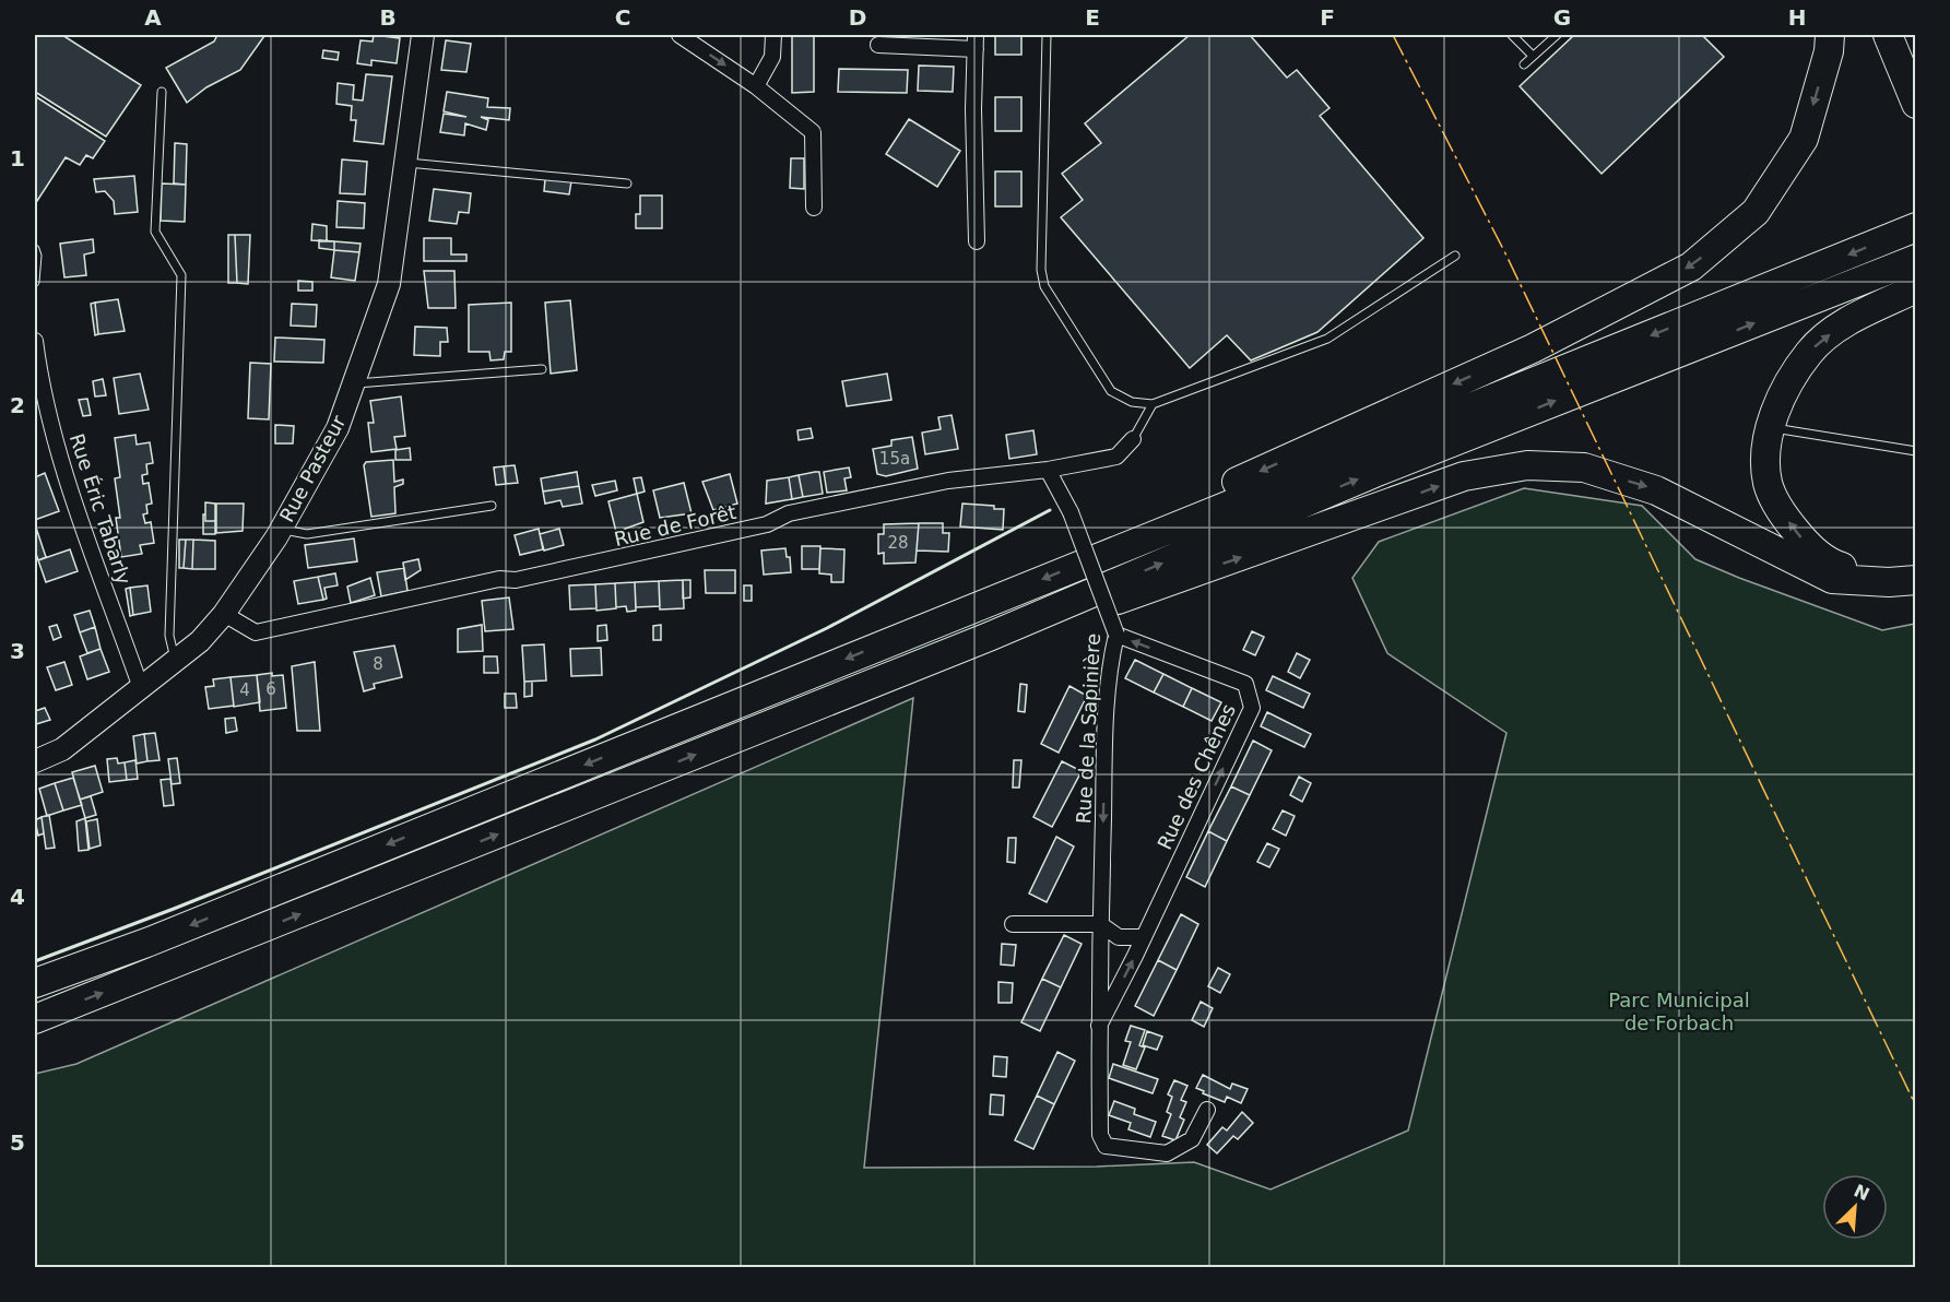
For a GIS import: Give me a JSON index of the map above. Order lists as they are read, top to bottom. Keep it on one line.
{"streets":{"main road":["Rue Pasteur"],"street":["Rue Éric Tabarly","Rue de Forêt","Rue de la Sapinière","Rue des Chênes"]},"crossings":[["Rue Pasteur","Rue Éric Tabarly"],["Rue Pasteur","Rue de Forêt"],["Rue de Forêt","Rue de la Sapinière"],["Rue de la Sapinière","Rue des Chênes"]],"one_way":["Rue de la Sapinière"],"parks":["Parc Municipal de Forbach"],"house_numbers":["15a","28","8","6","4"],"north":"top right","grid":{"columns":["A","B","C","D","E","F","G","H"],"rows":["1","2","3","4","5"]}}
